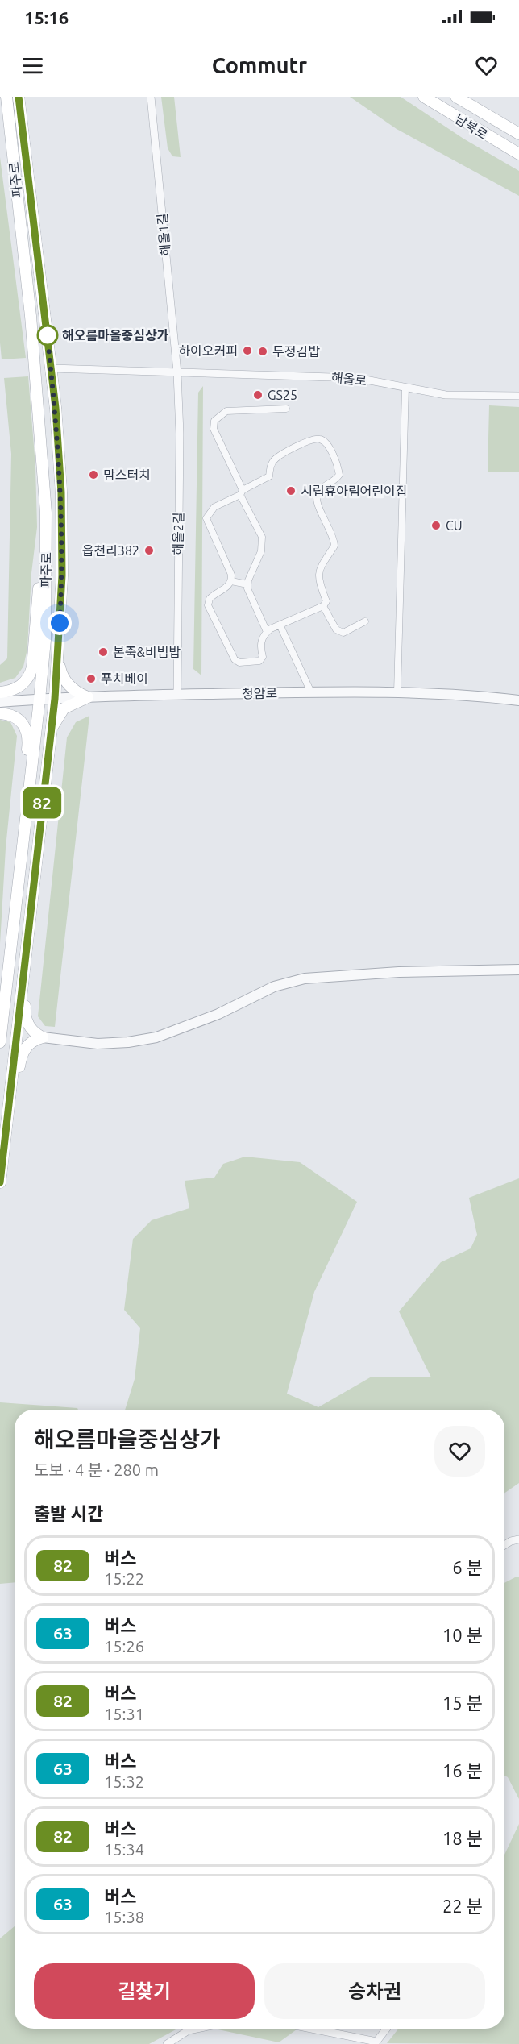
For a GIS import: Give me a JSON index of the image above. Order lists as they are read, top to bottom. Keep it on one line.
{"streets":{"main road":["남북로","파주로"],"street":["해올1길","해올로","해올2길","청암로"]},"crossings":[["파주로","해올로"],["파주로","청암로"],["해올1길","해올로"],["해올1길","해올2길"],["해올로","해올2길"],["해올2길","청암로"]],"places":["해오름마을중심상가","하이오커피","두정김밥","GS25","맘스터치","시립휴아림어린이집","CU","읍천리382","본죽&비빔밥","푸치베이"],"lines":["bus line 82"],"page":{"status":"15:16","header":"Commutr","on_map":"82","heading":[["해오름마을중심상가","도보 · 4 분 · 280 m"],"출발 시간"],"list":[{"mark":"82","name":"버스","note":"15:22","value":"6 분"},{"mark":"63","name":"버스","note":"15:26","value":"10 분"},{"mark":"82","name":"버스","note":"15:31","value":"15 분"},{"mark":"63","name":"버스","note":"15:32","value":"16 분"},{"mark":"82","name":"버스","note":"15:34","value":"18 분"},{"mark":"63","name":"버스","note":"15:38","value":"22 분"}],"buttons":["길찾기","승차권"]}}
